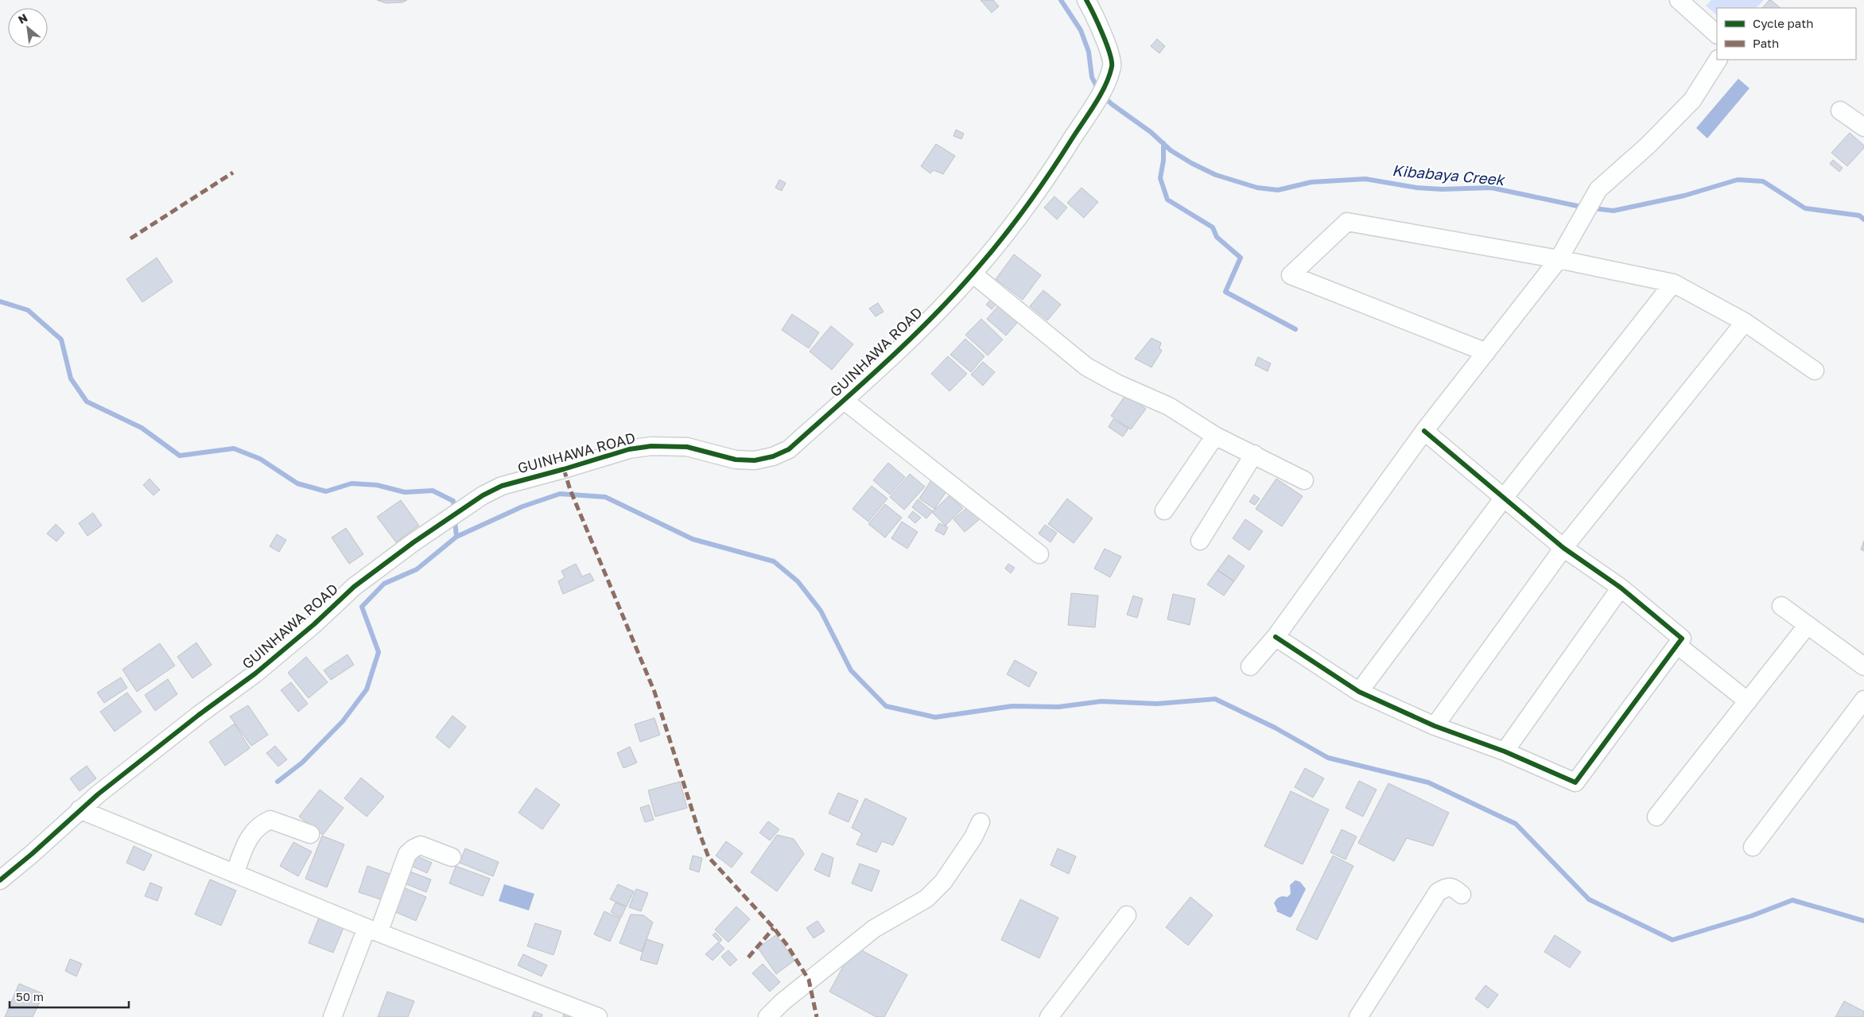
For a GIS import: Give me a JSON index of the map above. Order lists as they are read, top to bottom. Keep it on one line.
{"streets":{"street":["GUINHAWA ROAD"]},"water":["Kibabaya Creek"],"legend":["Cycle path","Path"],"scale_bar":"50 m","north":"top left"}
